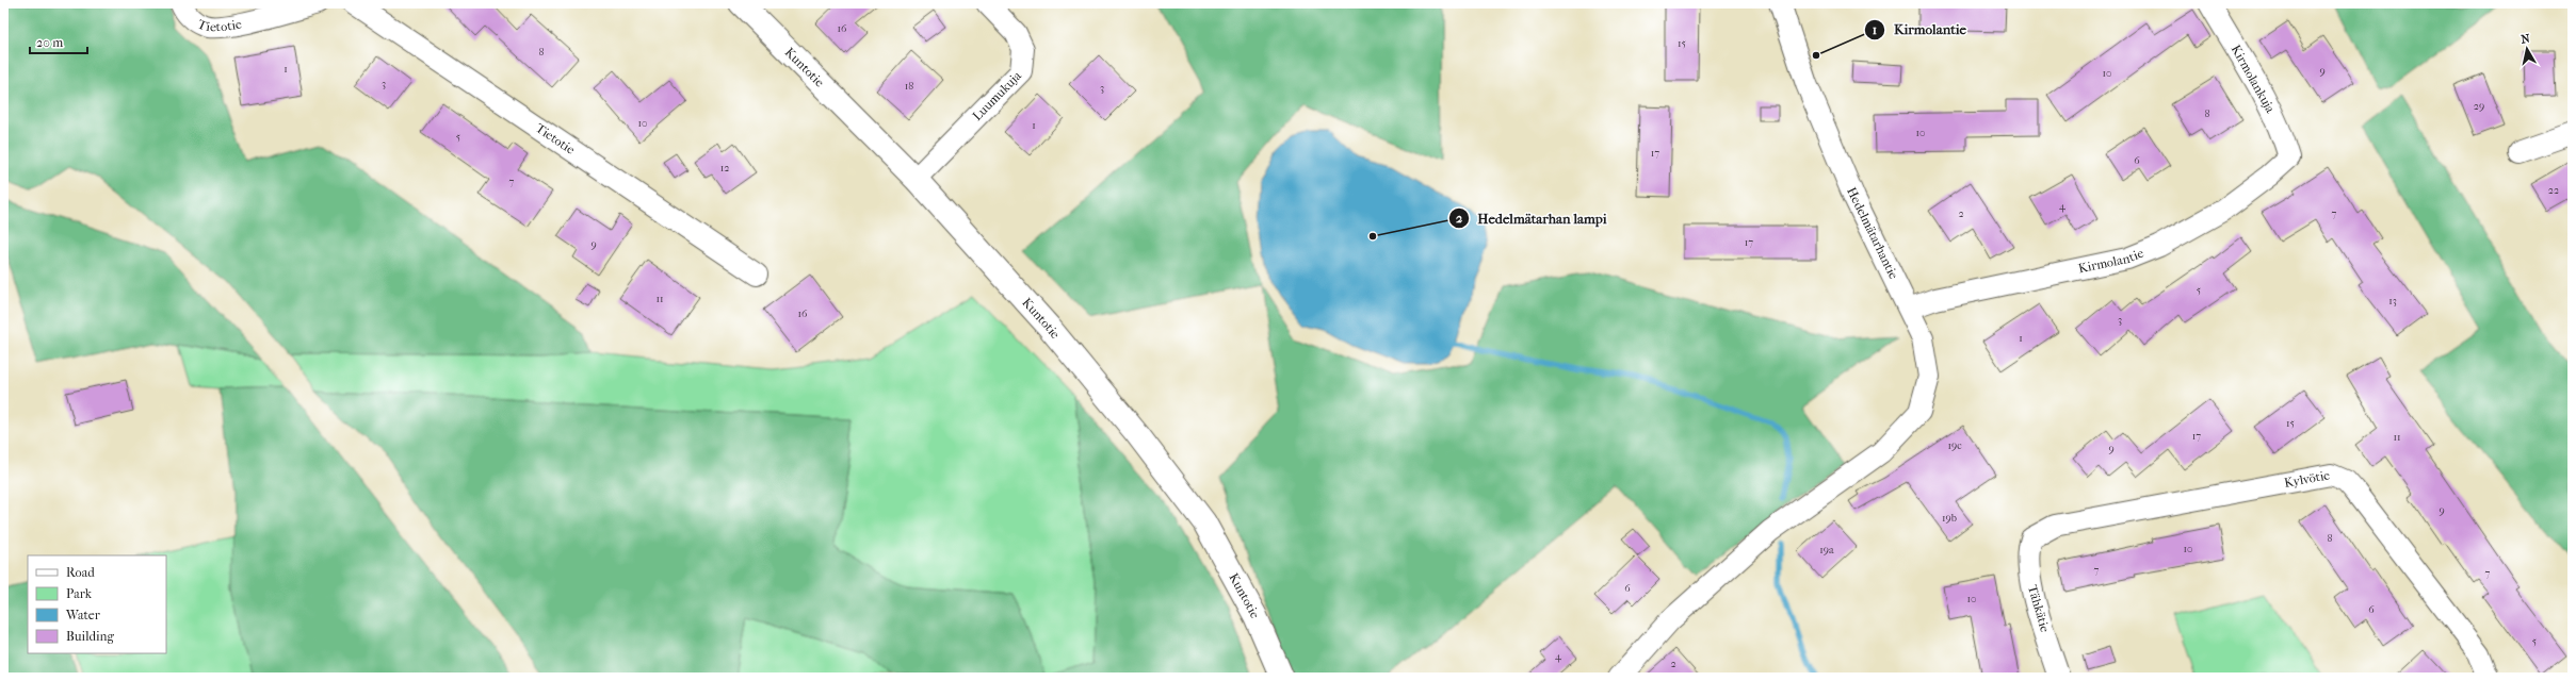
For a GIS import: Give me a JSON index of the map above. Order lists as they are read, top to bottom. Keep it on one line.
{"streets":{"street":["Tietotie","Kuntotie","Kirmolankuja","Luumukuja","Hedelmätarhantie","Kirmolantie","Kylvötie","Tähkätie"]},"crossings":[["Kuntotie","Luumukuja"],["Kirmolankuja","Kirmolantie"],["Hedelmätarhantie","Kirmolantie"],["Kylvötie","Tähkätie"]],"places":["Kirmolantie","Hedelmätarhan lampi"],"house_numbers":["16","15","8","1","9","10","3","18","3","29","8","10","1","10","5","17","6","12","7","22","4","2","7","17","9","5","11","13","16","3","1","15","17","11","19c","9","9","19b","8","10","19a","7","7","6","10","6","5","4","2"],"legend":["Road","Park","Water","Building"],"scale_bar":"20 m","north":"top"}
